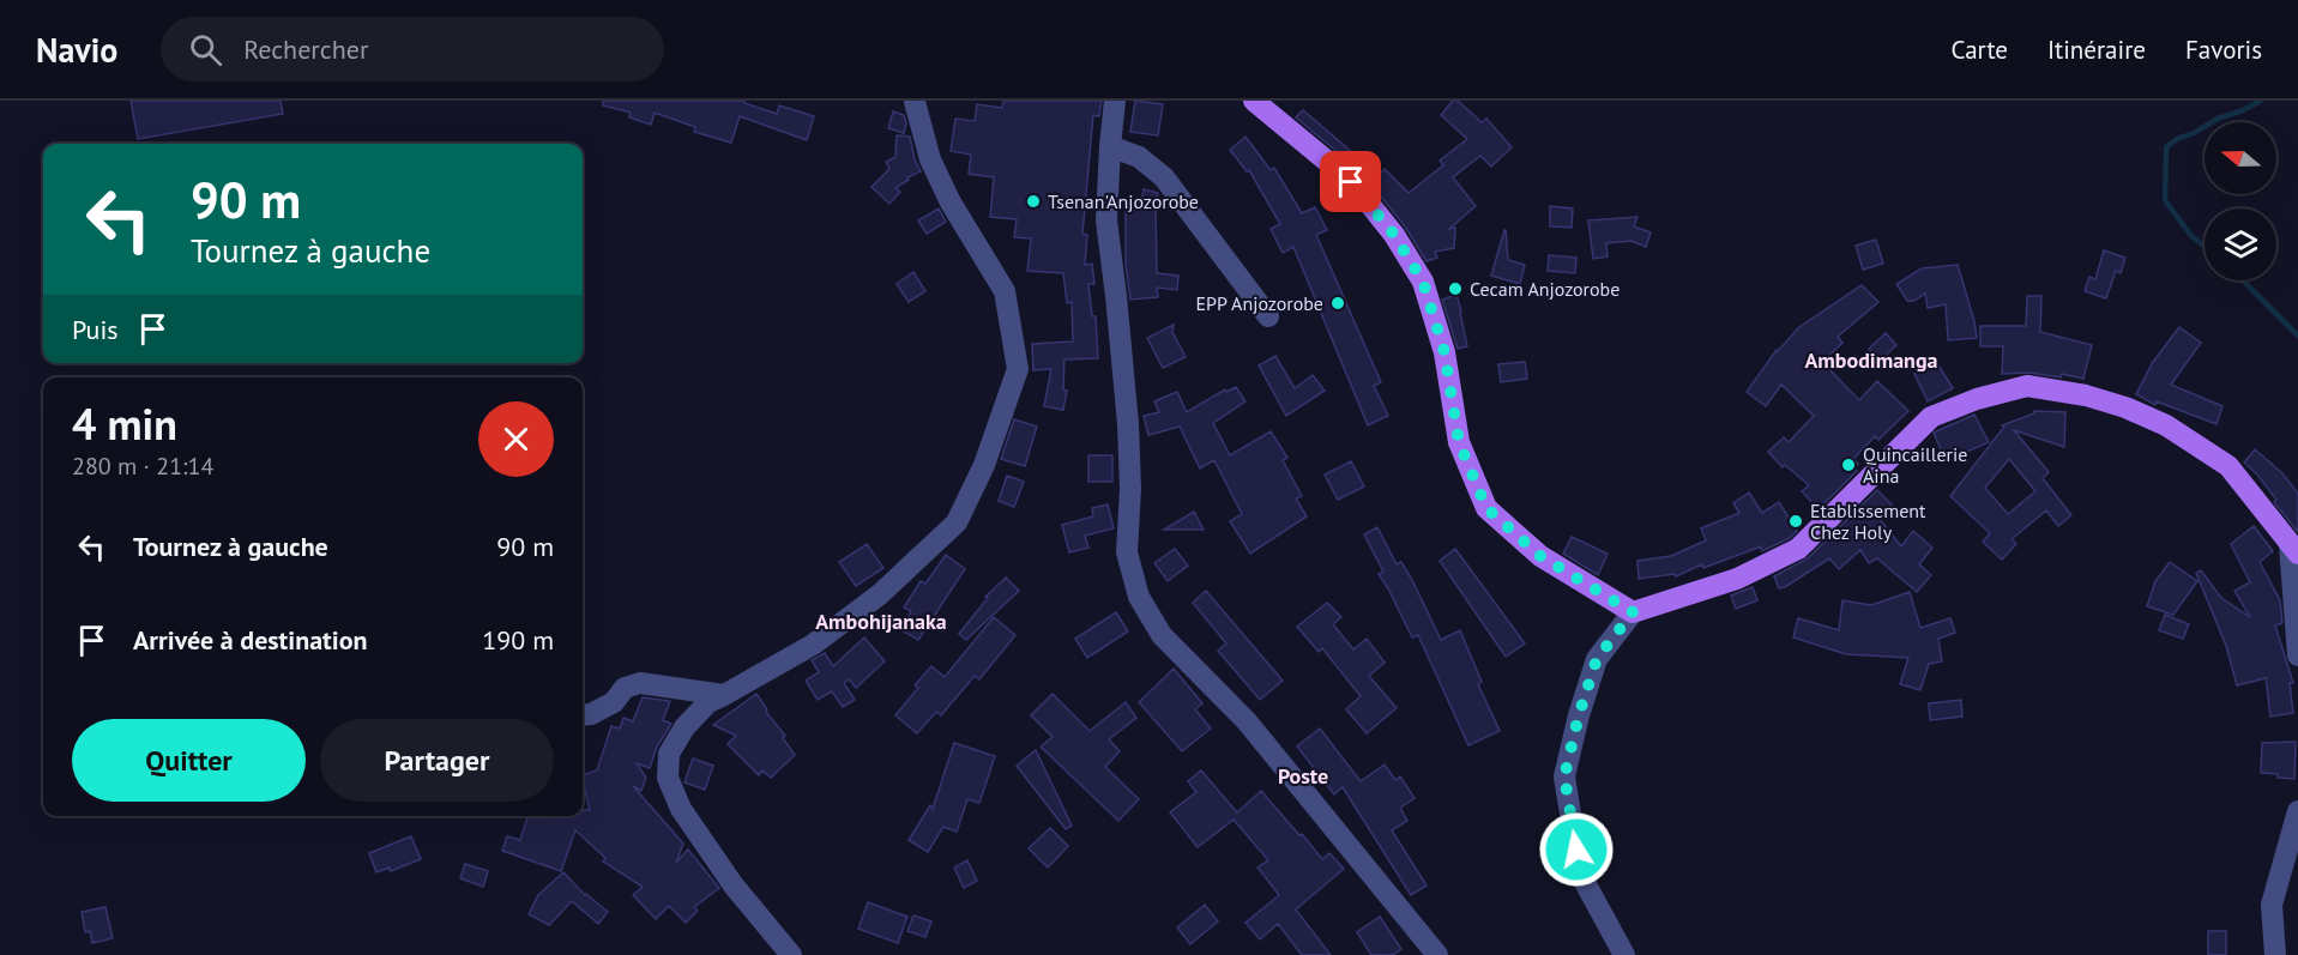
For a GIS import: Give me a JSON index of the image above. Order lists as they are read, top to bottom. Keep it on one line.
{"districts":["Ambodimanga","Ambohijanaka","Poste"],"places":["Tsenan'Anjozorobe","Cecam Anjozorobe","EPP Anjozorobe","Quincaillerie Aina","Etablissement Chez Holy"],"north":"left","page":{"header":"Navio","search":"Rechercher","nav":["Carte","Itinéraire","Favoris"],"turn":["90 m","Tournez à gauche"],"then":"Puis","heading":["4 min","280 m · 21:14"],"list":[{"name":"Tournez à gauche","value":"90 m"},{"name":"Arrivée à destination","value":"190 m"}],"buttons":["Quitter","Partager"]}}
